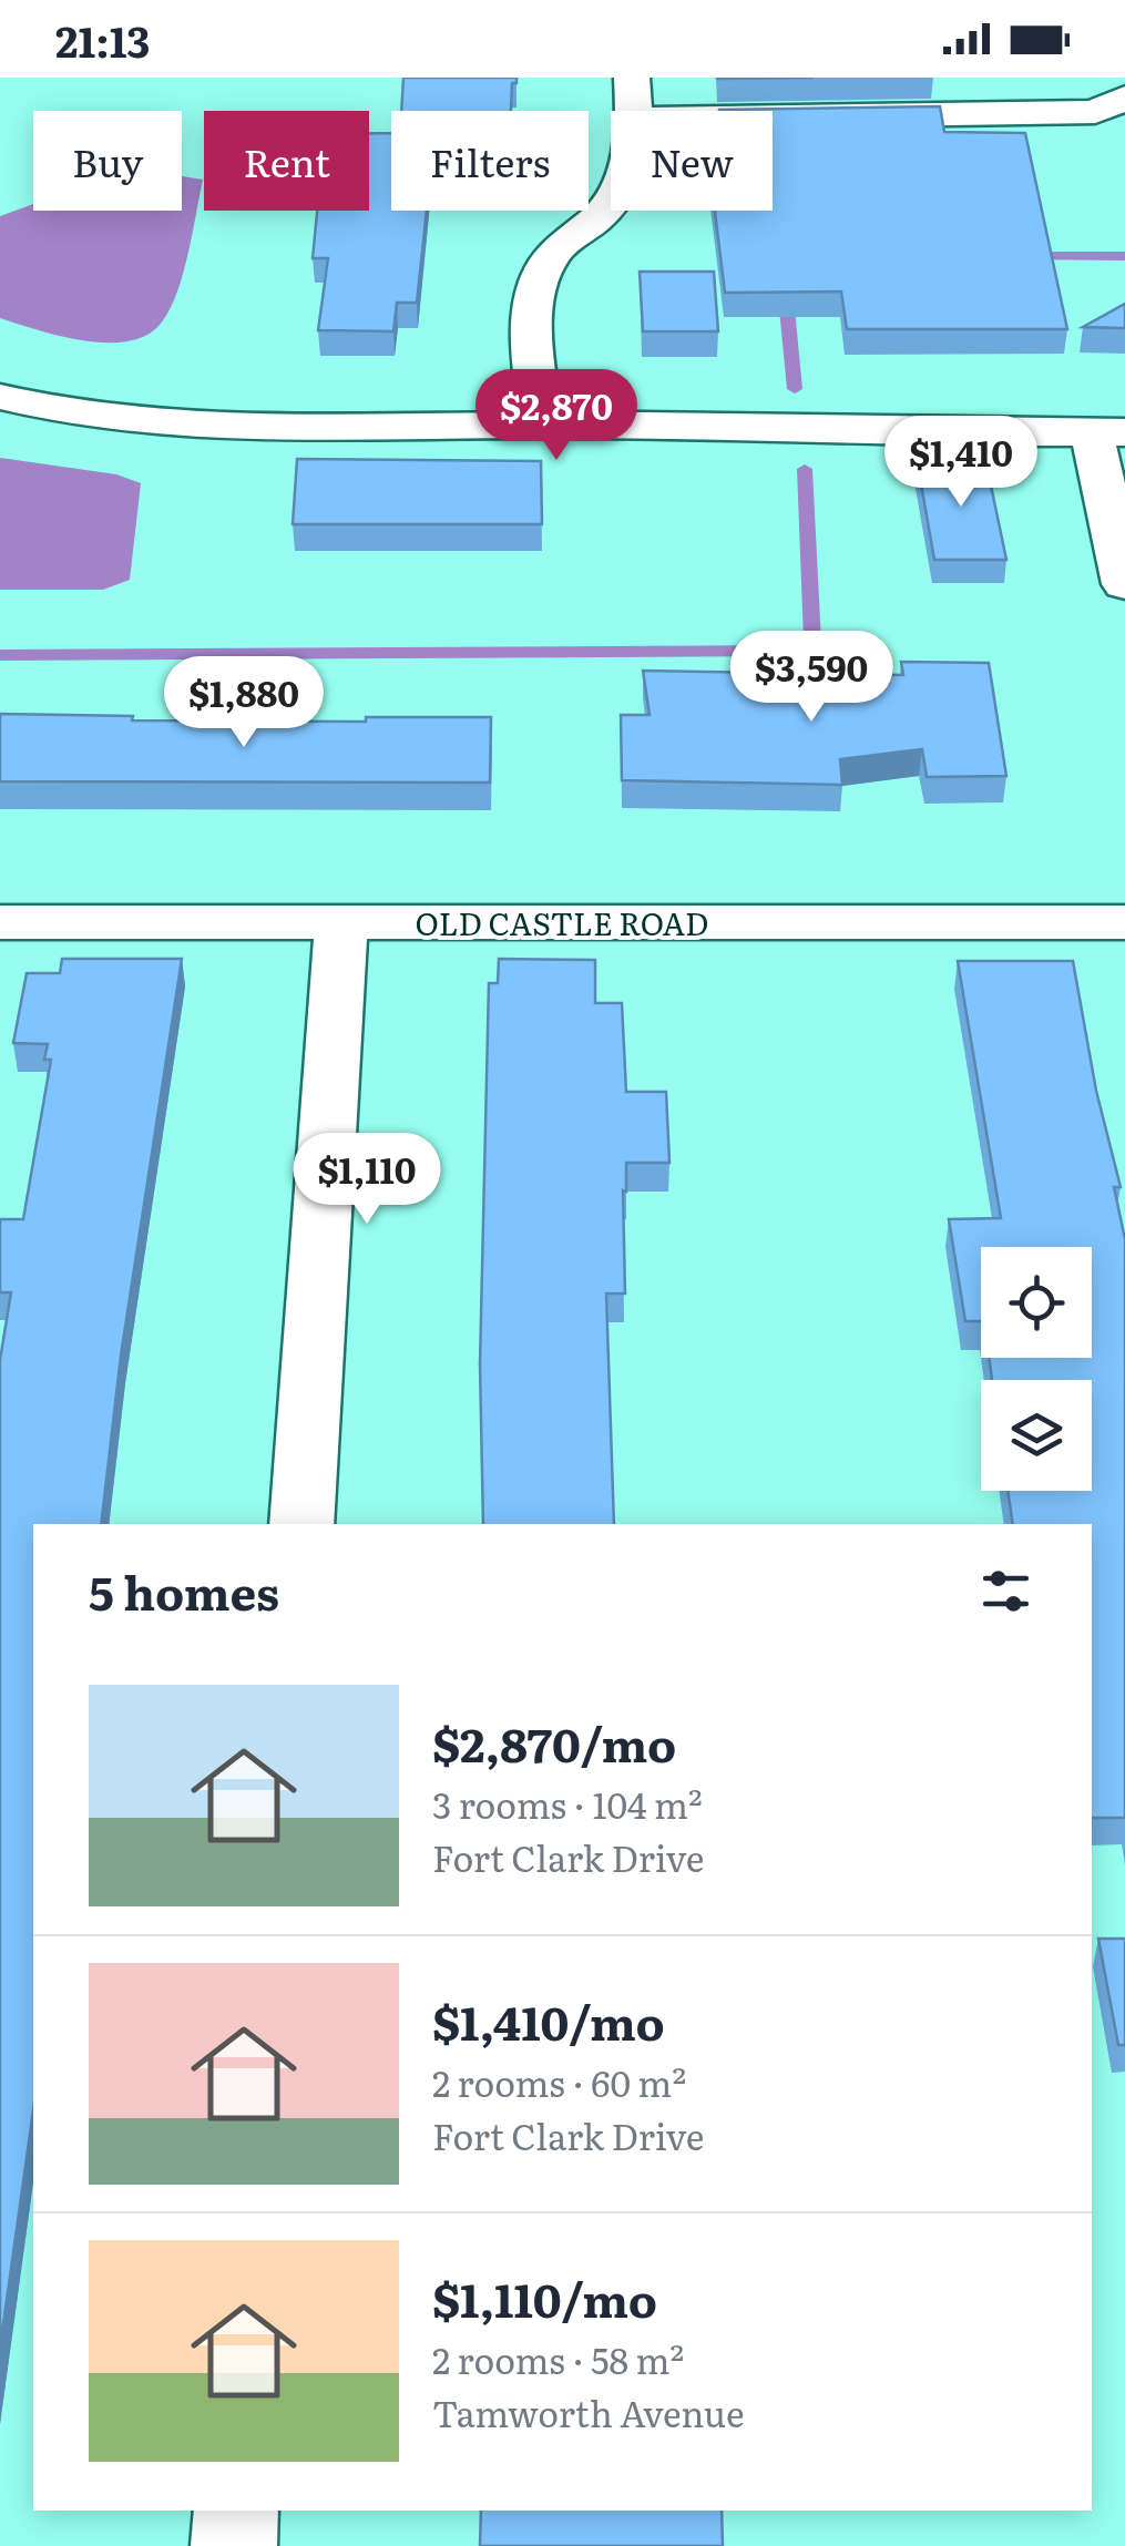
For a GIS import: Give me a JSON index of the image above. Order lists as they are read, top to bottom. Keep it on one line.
{"streets":{"street":["OLD CASTLE ROAD"]},"page":{"status":"21:13","chip":["Buy","Rent","Filters","New"],"price":["$2,870","$1,410","$3,590","$1,880","$1,110"],"heading":"5 homes","list":[{"name":"$2,870/mo","note":"3 rooms · 104 m² · Fort Clark Drive"},{"name":"$1,410/mo","note":"2 rooms · 60 m² · Fort Clark Drive"},{"name":"$1,110/mo","note":"2 rooms · 58 m² · Tamworth Avenue"}]}}
